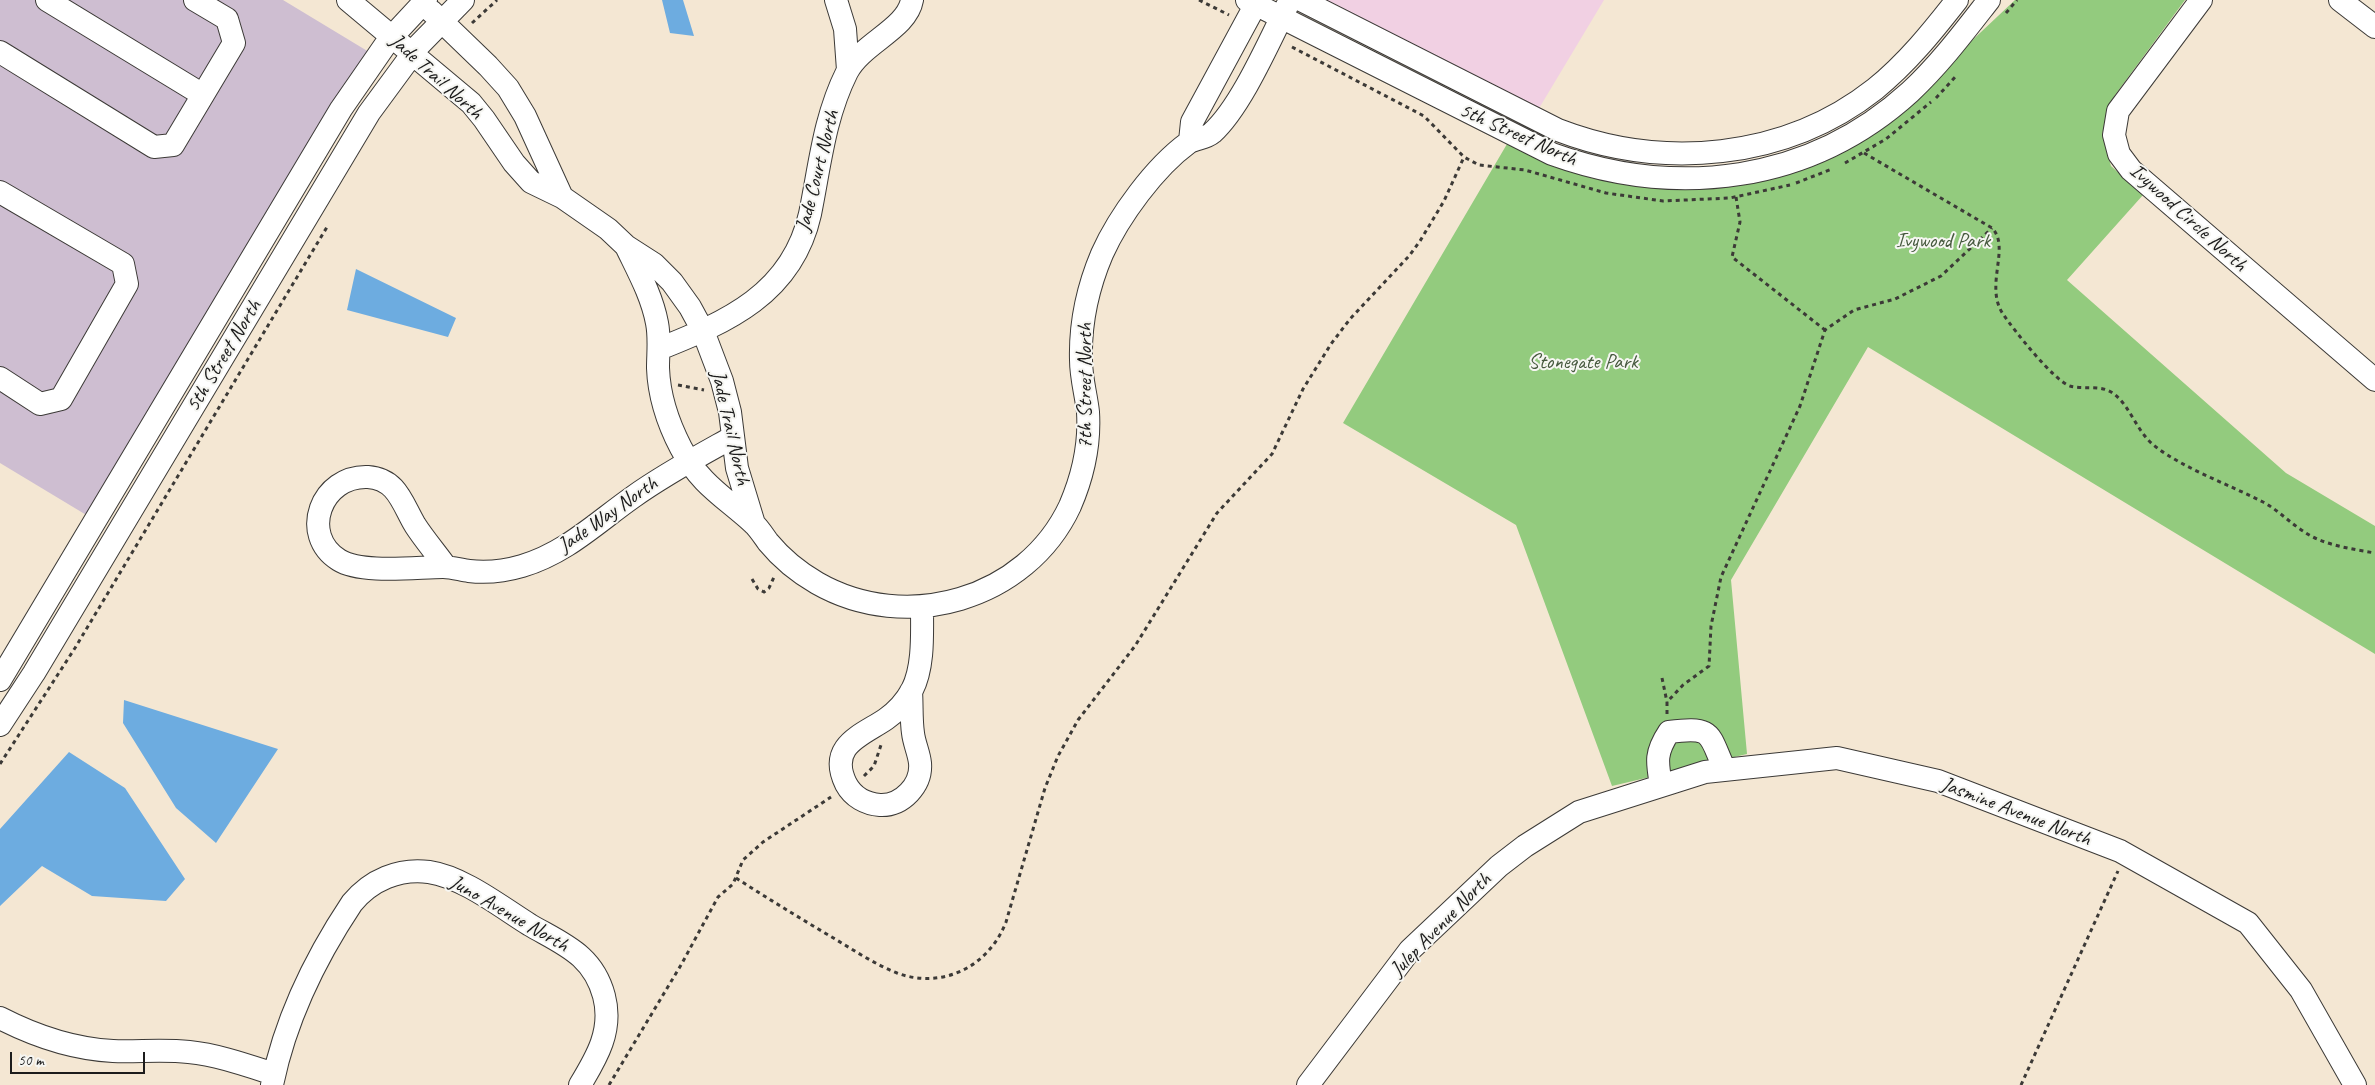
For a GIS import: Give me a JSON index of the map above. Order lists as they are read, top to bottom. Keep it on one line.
{"streets":{"street":["Jade Trail North","5th Street North","Jade Court North","Ivywood Circle North","7th Street North","Jade Way North","Jasmine Avenue North","Juno Avenue North","Julep Avenue North"]},"crossings":[["Jade Trail North","5th Street North"],["Jade Trail North","Jade Court North"],["Jade Trail North","7th Street North"],["Jade Trail North","Jade Way North"],["5th Street North","7th Street North"],["Jasmine Avenue North","Julep Avenue North"]],"parks":["Ivywood Park","Stonegate Park"],"scale_bar":"50 m"}
